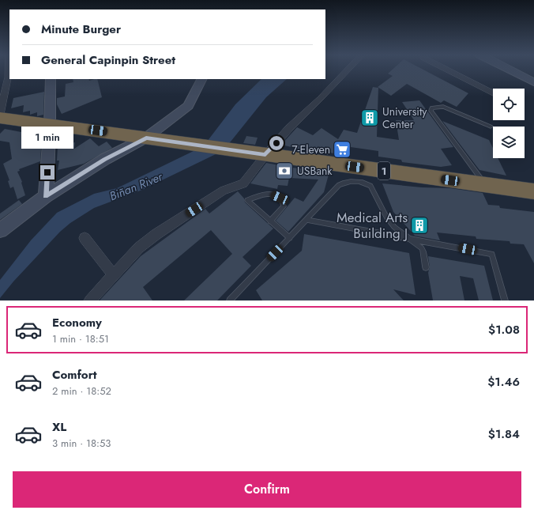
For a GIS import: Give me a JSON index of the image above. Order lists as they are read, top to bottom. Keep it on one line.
{"streets":{"highway":["1"]},"water":["Biñan River"],"places":{"building":["University Center","Medical Arts Building J"],"supermarket":["7-Eleven"],"bank":["USBank"]},"page":{"banner":["Minute Burger","General Capinpin Street"],"bubble":"1 min","list":[{"name":"Economy","note":"1 min · 18:51","value":"$1.08"},{"name":"Comfort","note":"2 min · 18:52","value":"$1.46"},{"name":"XL","note":"3 min · 18:53","value":"$1.84"}],"buttons":"Confirm"}}
